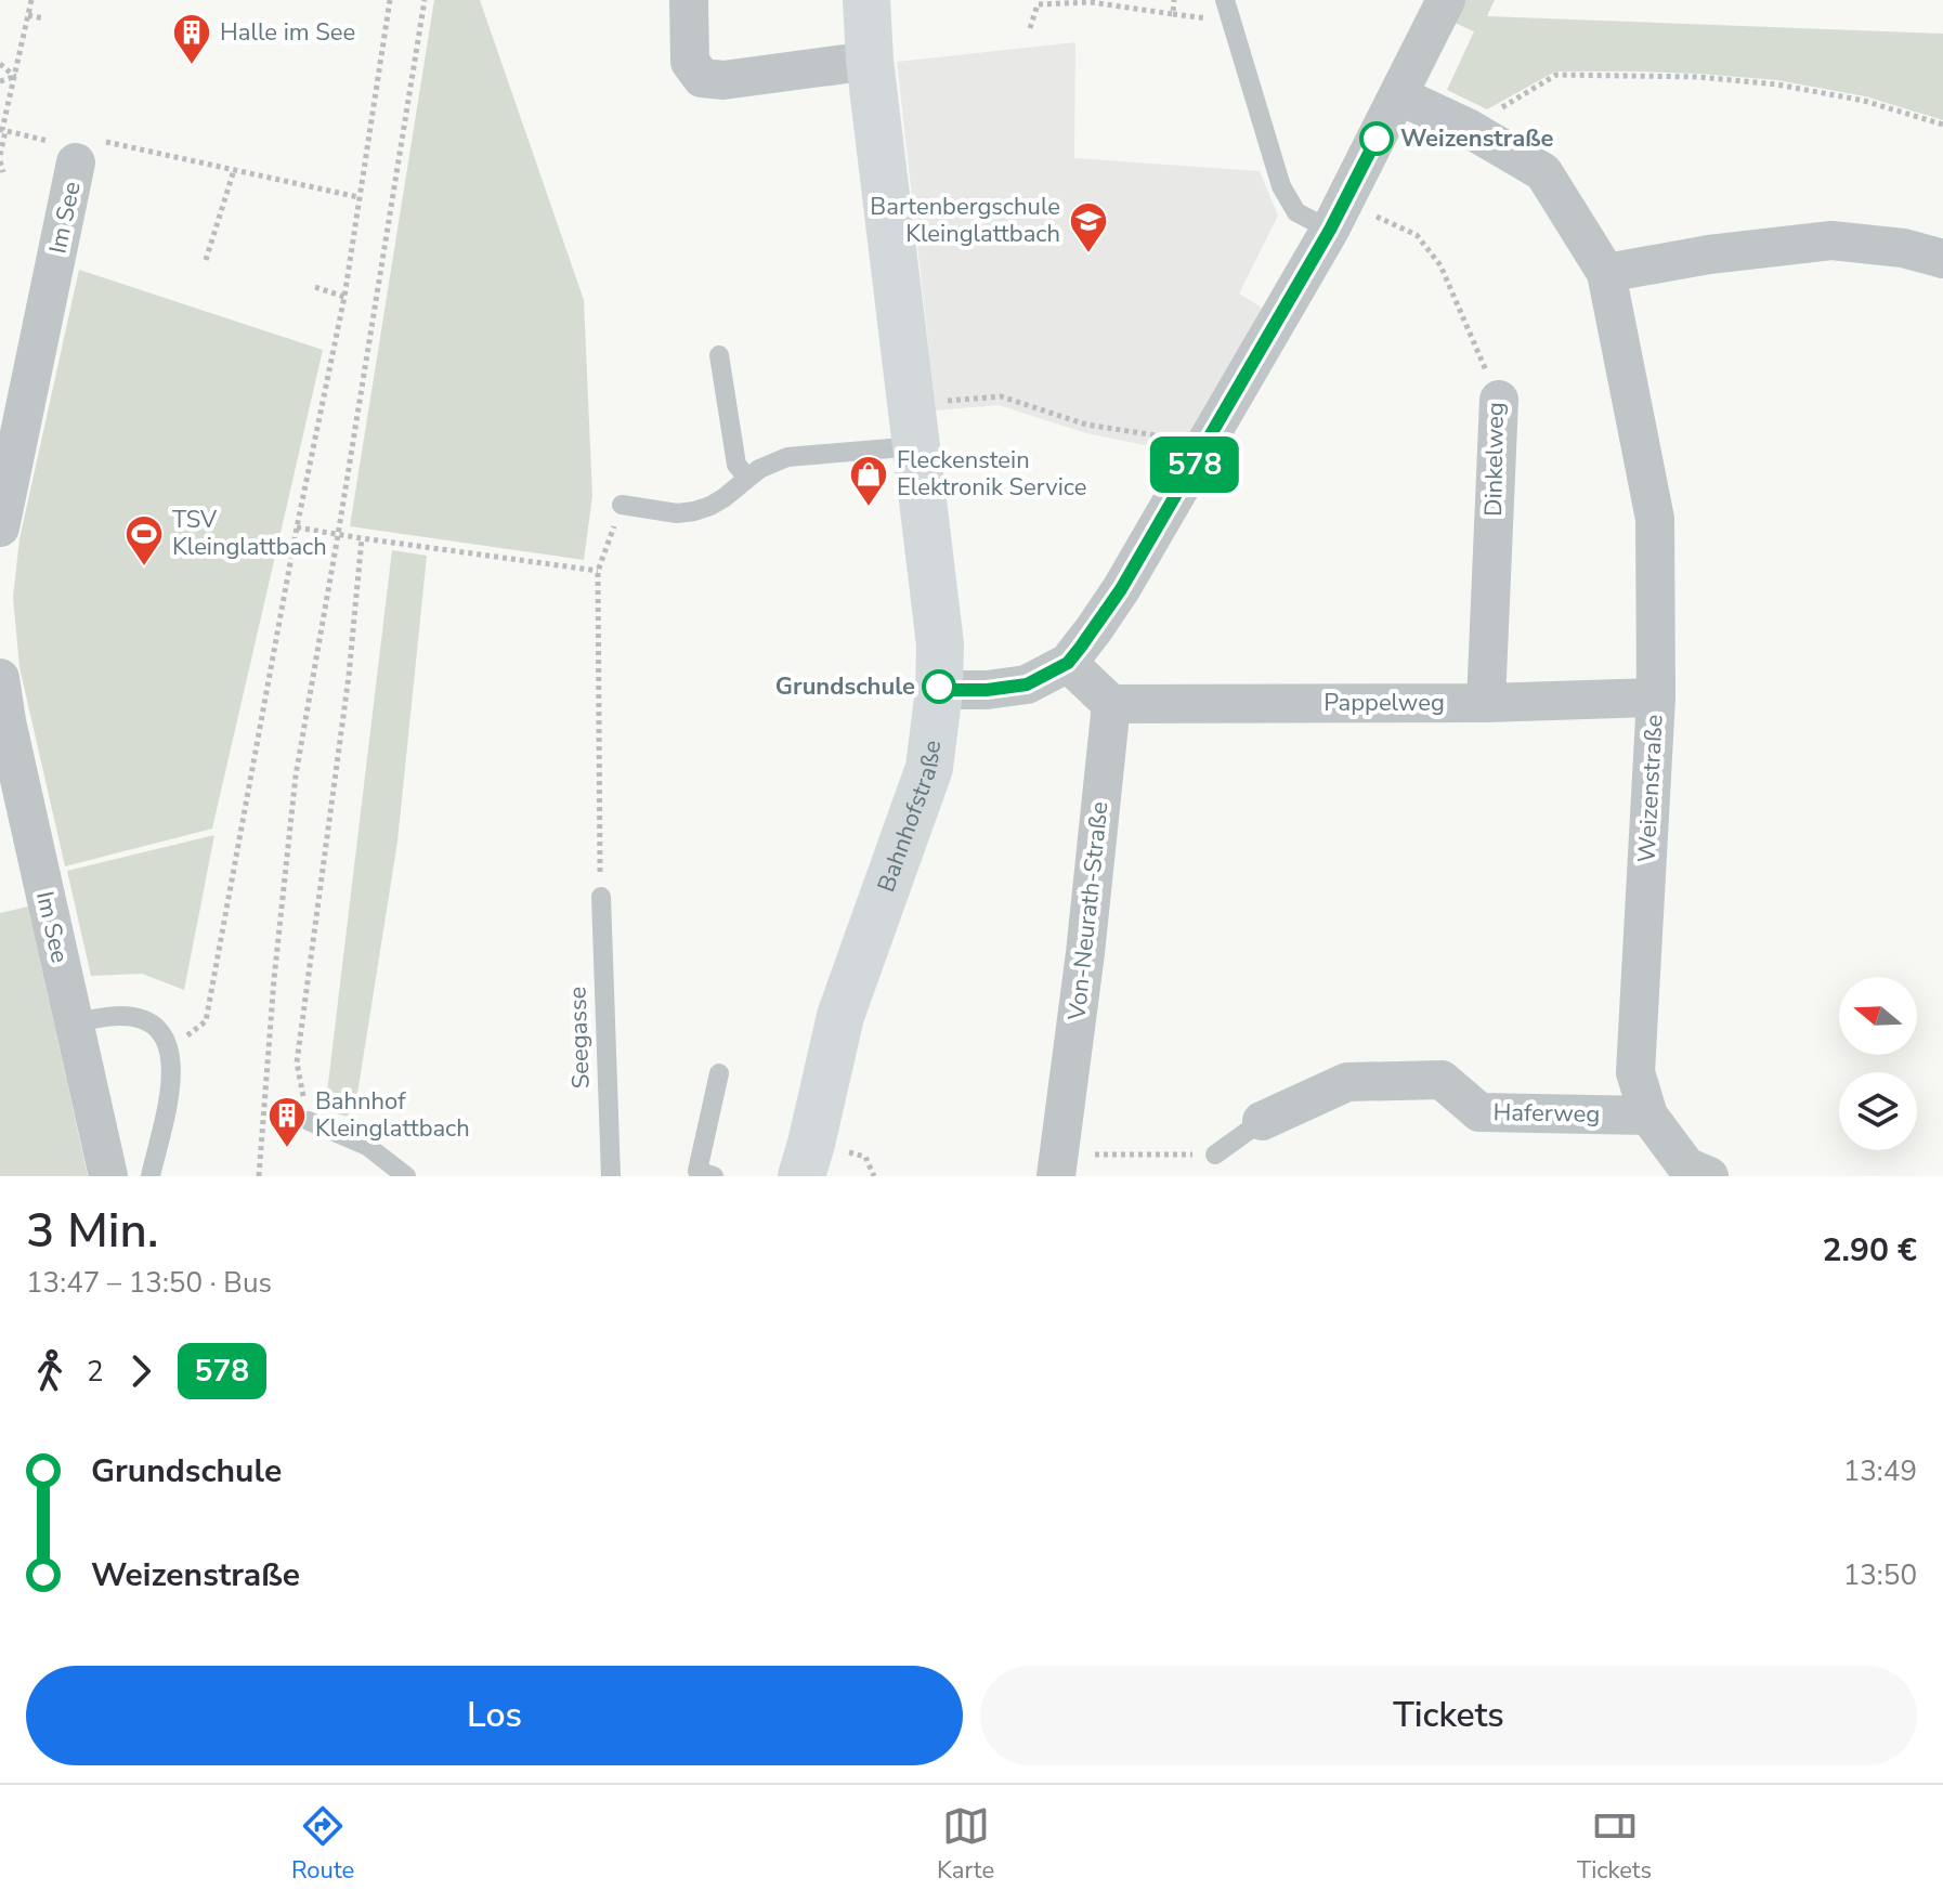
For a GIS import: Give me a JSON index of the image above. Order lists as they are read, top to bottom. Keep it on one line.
{"streets":{"main road":["Bahnhofstraße"],"street":["Im See","Dinkelweg","Pappelweg","Weizenstraße","Von-Neurath-Straße","Haferweg"],"lane":["Seegasse"]},"crossings":[["Dinkelweg","Pappelweg"],["Pappelweg","Weizenstraße"],["Pappelweg","Von-Neurath-Straße"],["Weizenstraße","Haferweg"]],"places":{"building":["Halle im See","Bahnhof Kleinglattbach"],"other":["Weizenstraße","Grundschule"],"school or university":["Bartenbergschule Kleinglattbach"],"shop":["Fleckenstein Elektronik Service"],"sports":["TSV Kleinglattbach"]},"lines":["bus line 578"],"north":"left","page":{"on_map":"578","heading":["3 Min.","13:47 – 13:50 · Bus","2.90 €"],"legs":["2","578"],"list":[{"name":"Grundschule","value":"13:49"},{"name":"Weizenstraße","value":"13:50"}],"buttons":["Los","Tickets"],"tabs":["Route","Karte","Tickets"]}}
